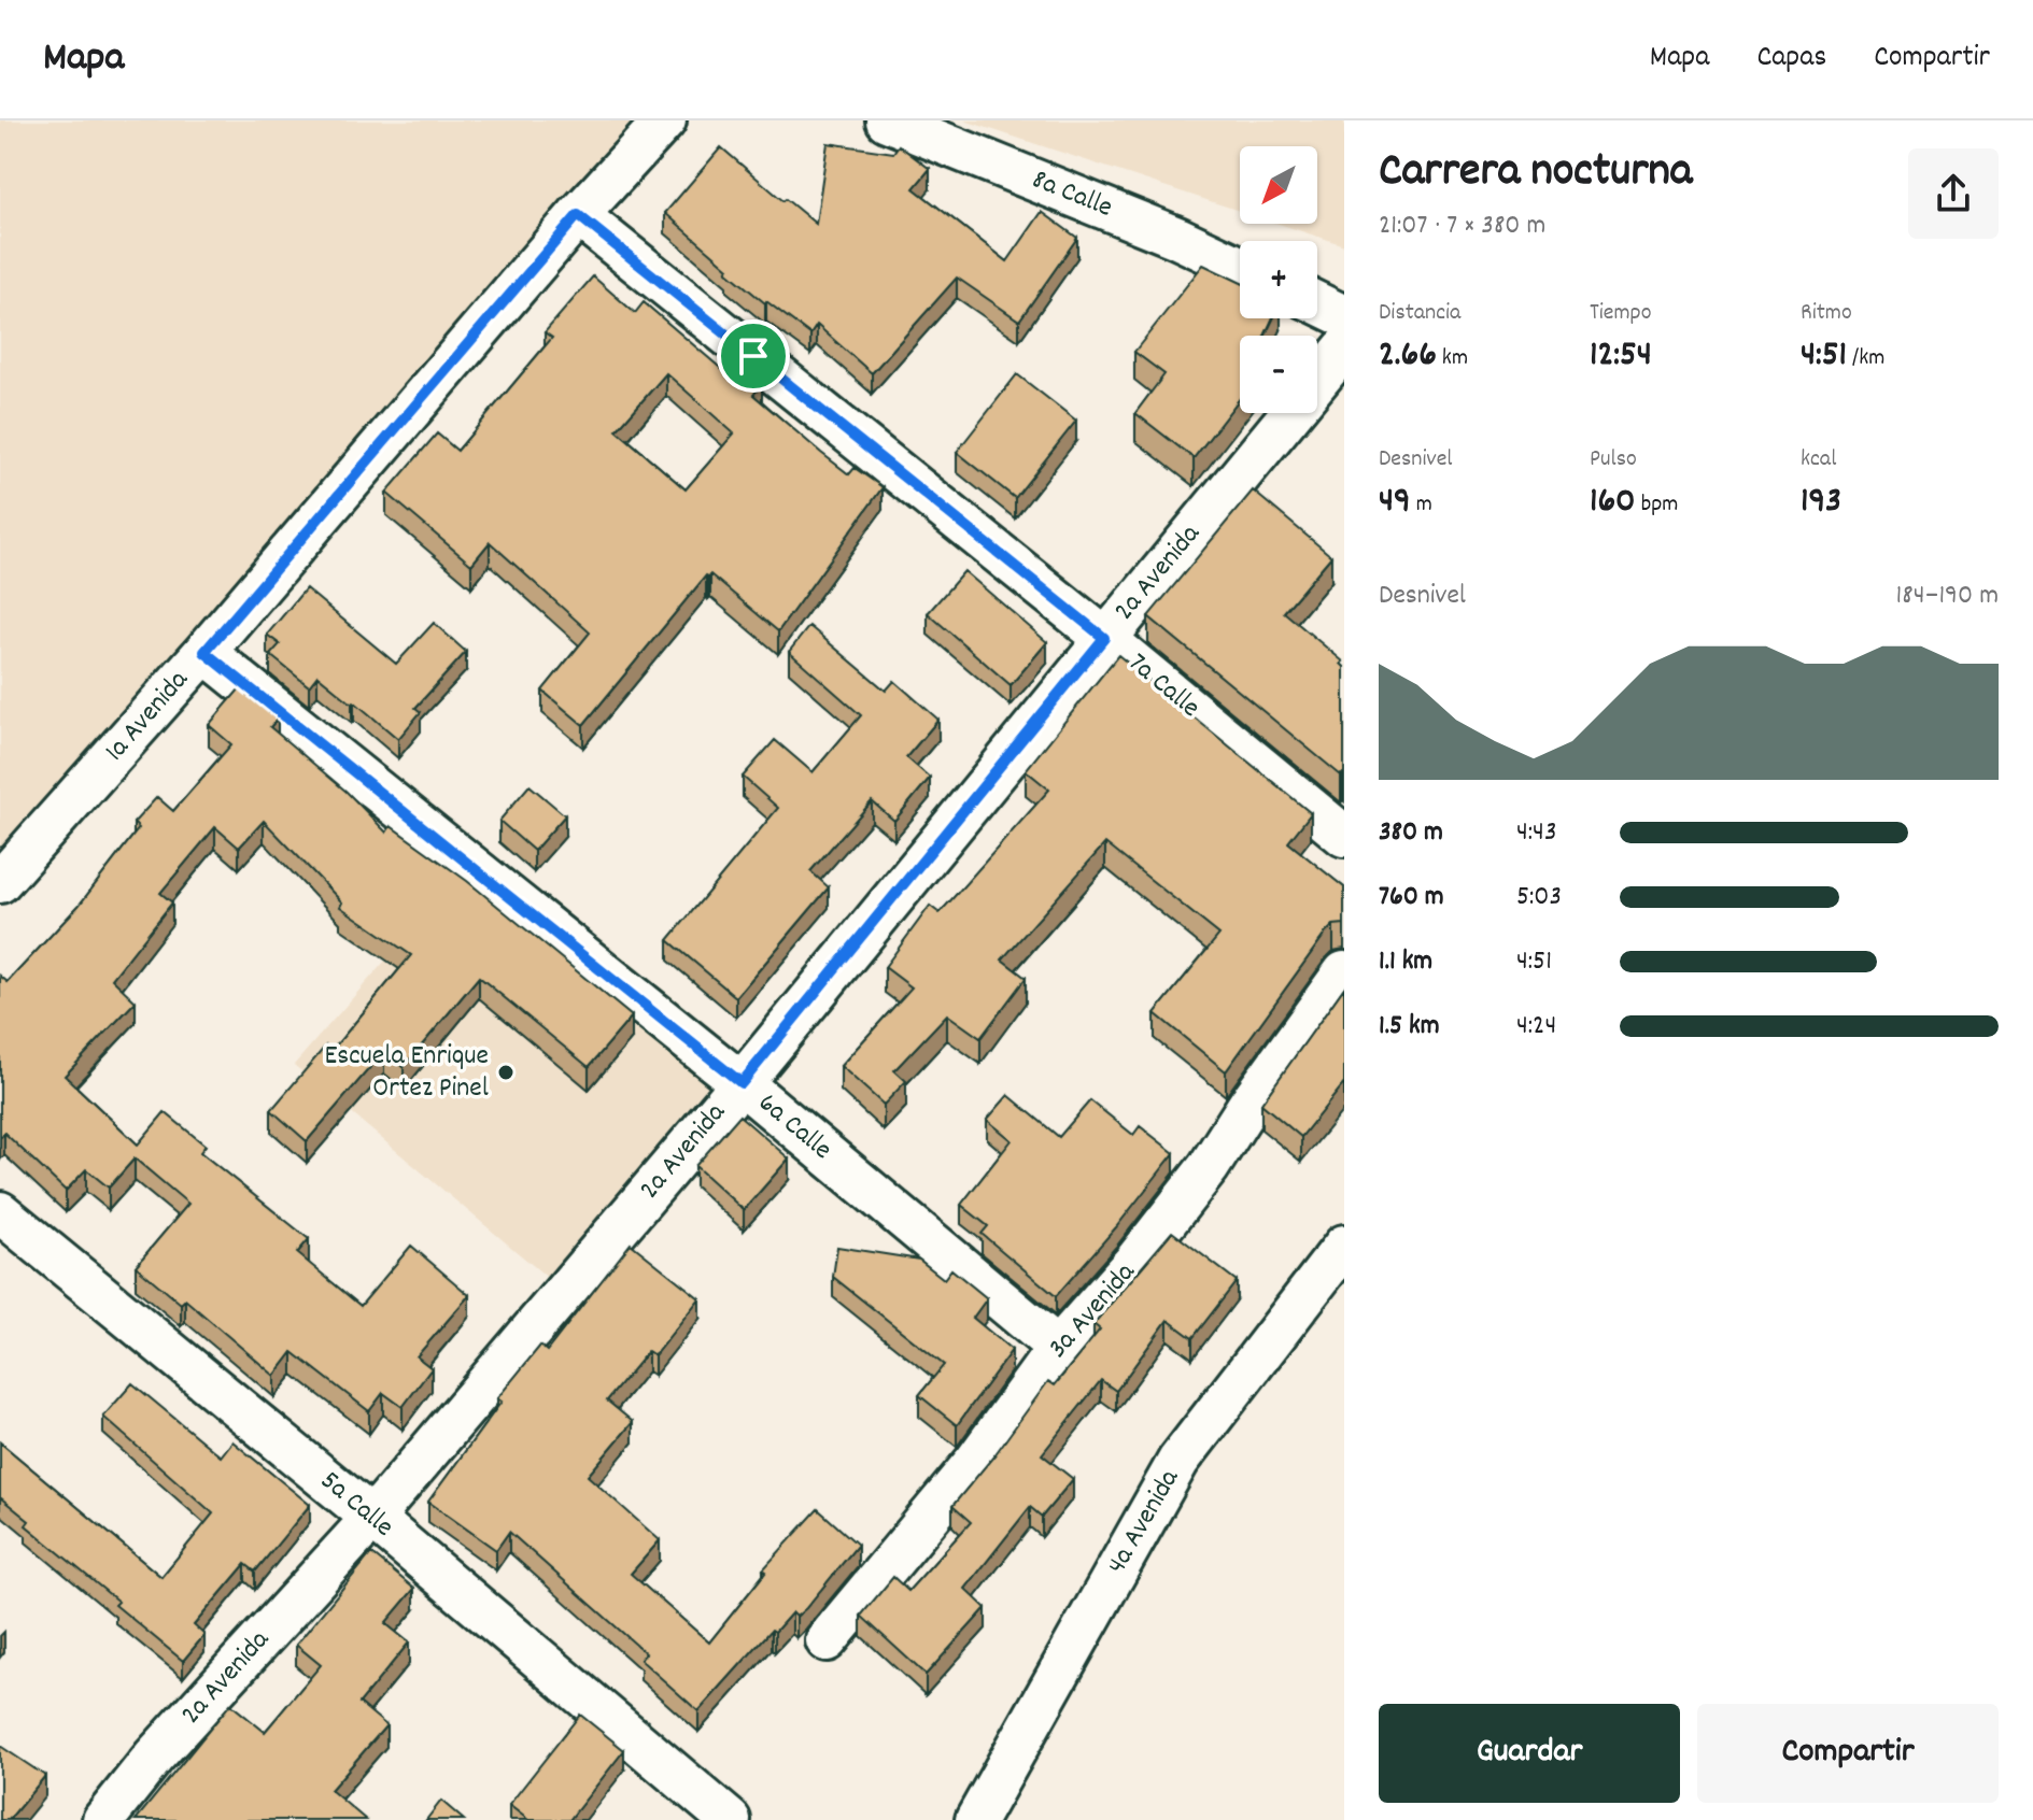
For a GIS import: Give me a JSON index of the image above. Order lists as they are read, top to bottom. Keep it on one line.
{"streets":{"street":["8a Calle","2a Avenida","7a Calle","1a Avenida","6a Calle","3a Avenida","5a Calle","4a Avenida"]},"crossings":[["2a Avenida","7a Calle"],["2a Avenida","6a Calle"],["2a Avenida","5a Calle"],["7a Calle","1a Avenida"],["1a Avenida","6a Calle"],["6a Calle","3a Avenida"]],"places":["Escuela Enrique Ortez Pinel"],"north":"bottom left","page":{"header":"Mapa","nav":["Mapa","Capas","Compartir"],"heading":["Carrera nocturna","21:07 · 7 × 380 m"],"map_buttons":["+","−"],"stats":[["Distancia","2.66 km"],["Tiempo","12:54"],["Ritmo","4:51 /km"],["Desnivel","49 m"],["Pulso","160 bpm"],["kcal","193"]],"chart":["Desnivel","184–190 m"],"list":[{"name":"380 m","note":"4:43"},{"name":"760 m","note":"5:03"},{"name":"1.1 km","note":"4:51"},{"name":"1.5 km","note":"4:24"}],"buttons":["Guardar","Compartir"]}}
